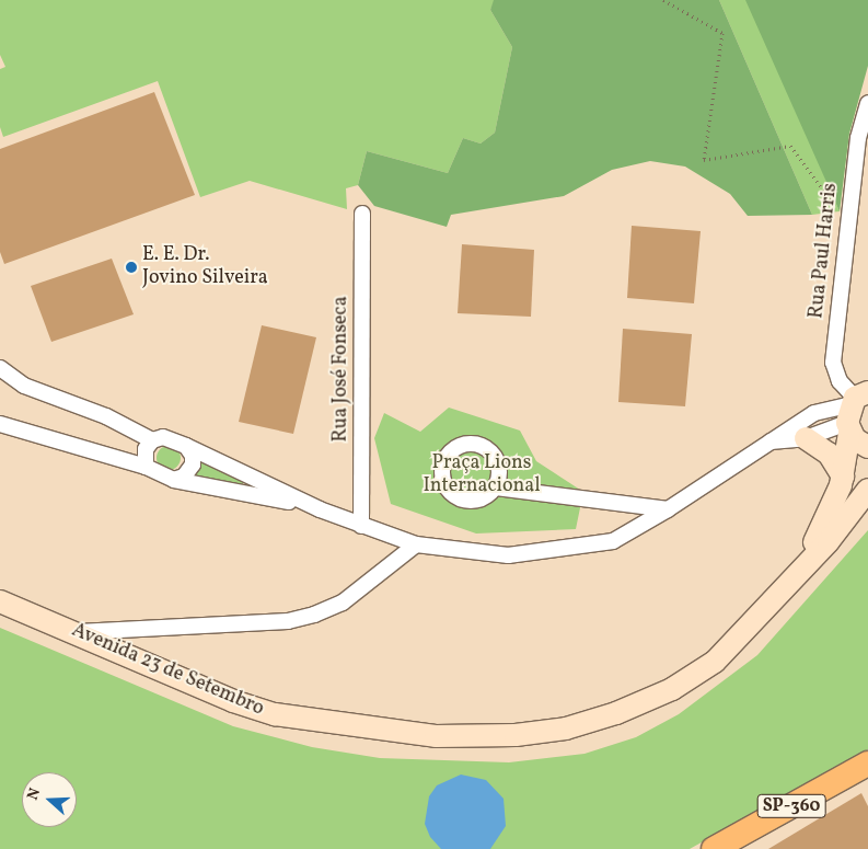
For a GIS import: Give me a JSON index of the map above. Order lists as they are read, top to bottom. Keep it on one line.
{"streets":{"main road":["SP-360"],"street":["Rua Paul Harris","Rua José Fonseca","Avenida 23 de Setembro"]},"parks":["Praça Lions Internacional"],"places":["E. E. Dr. Jovino Silveira"],"north":"left"}
